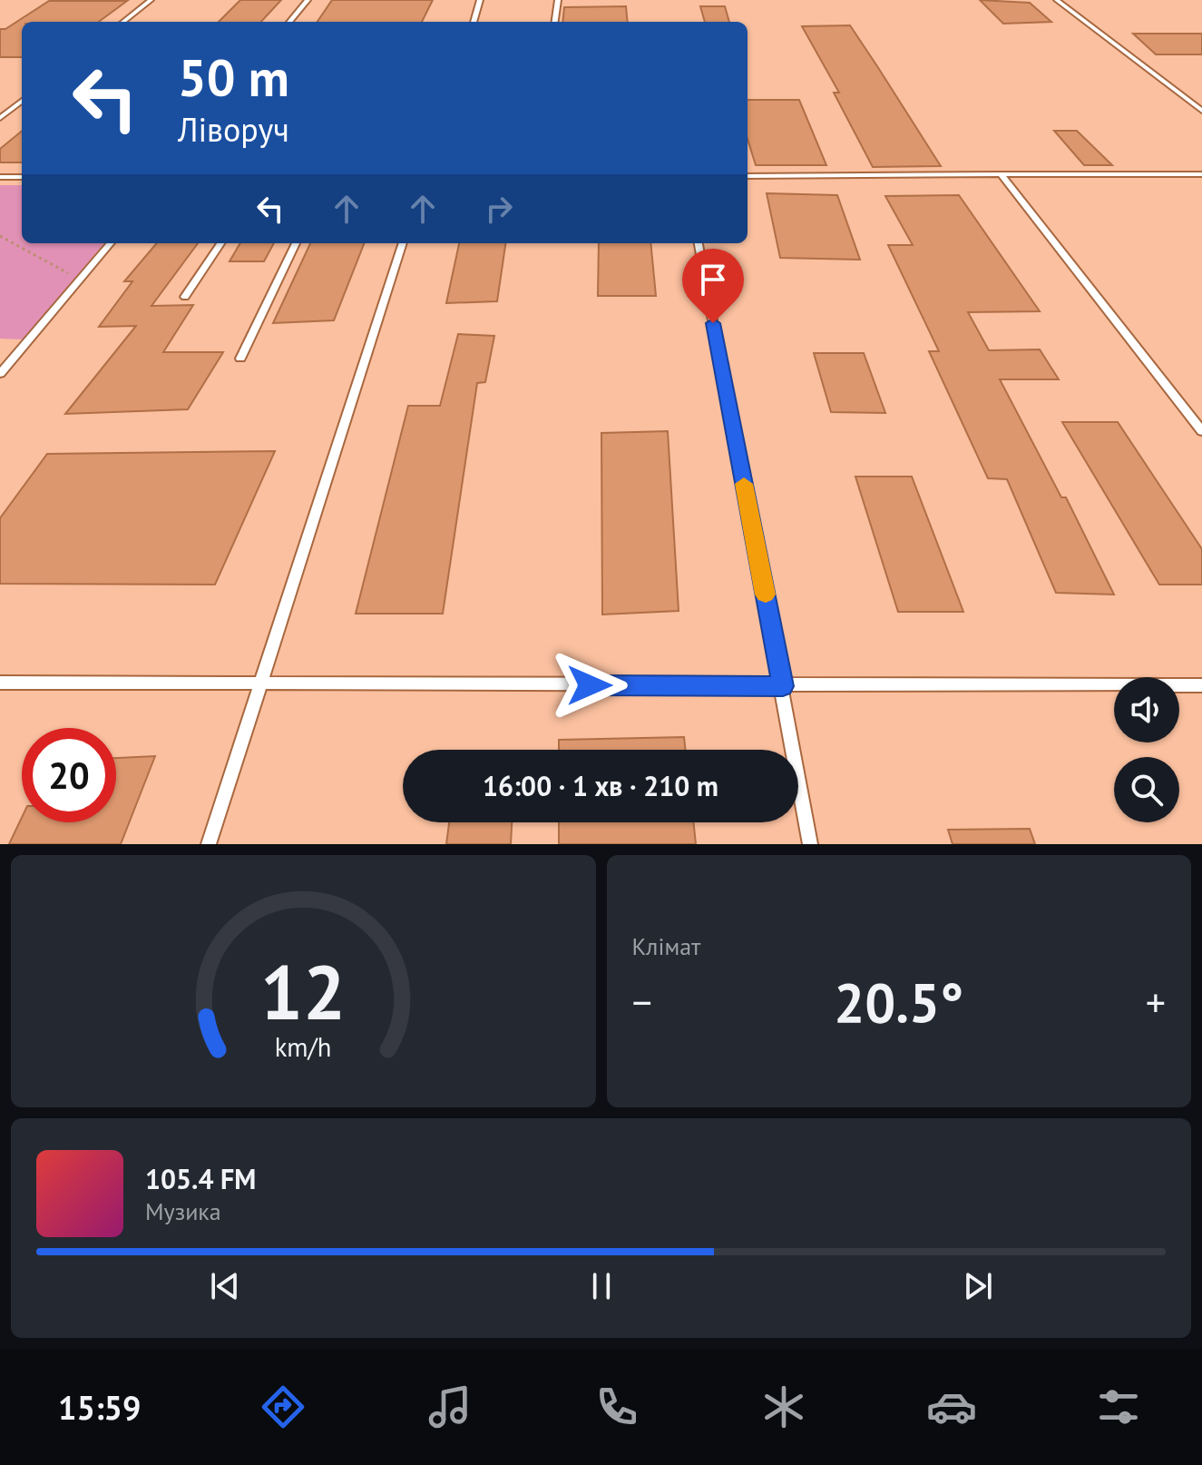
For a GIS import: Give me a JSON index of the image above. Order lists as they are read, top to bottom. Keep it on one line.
{"page":{"turn":["50 m","Ліворуч"],"limit":"20","trip":"16:00 · 1 хв · 210 m","tile":"Клімат","heat":["−","20.5°","+"],"song":["105.4 FM","Музика"],"tabs":"15:59","gauge":["12","km/h"]}}
